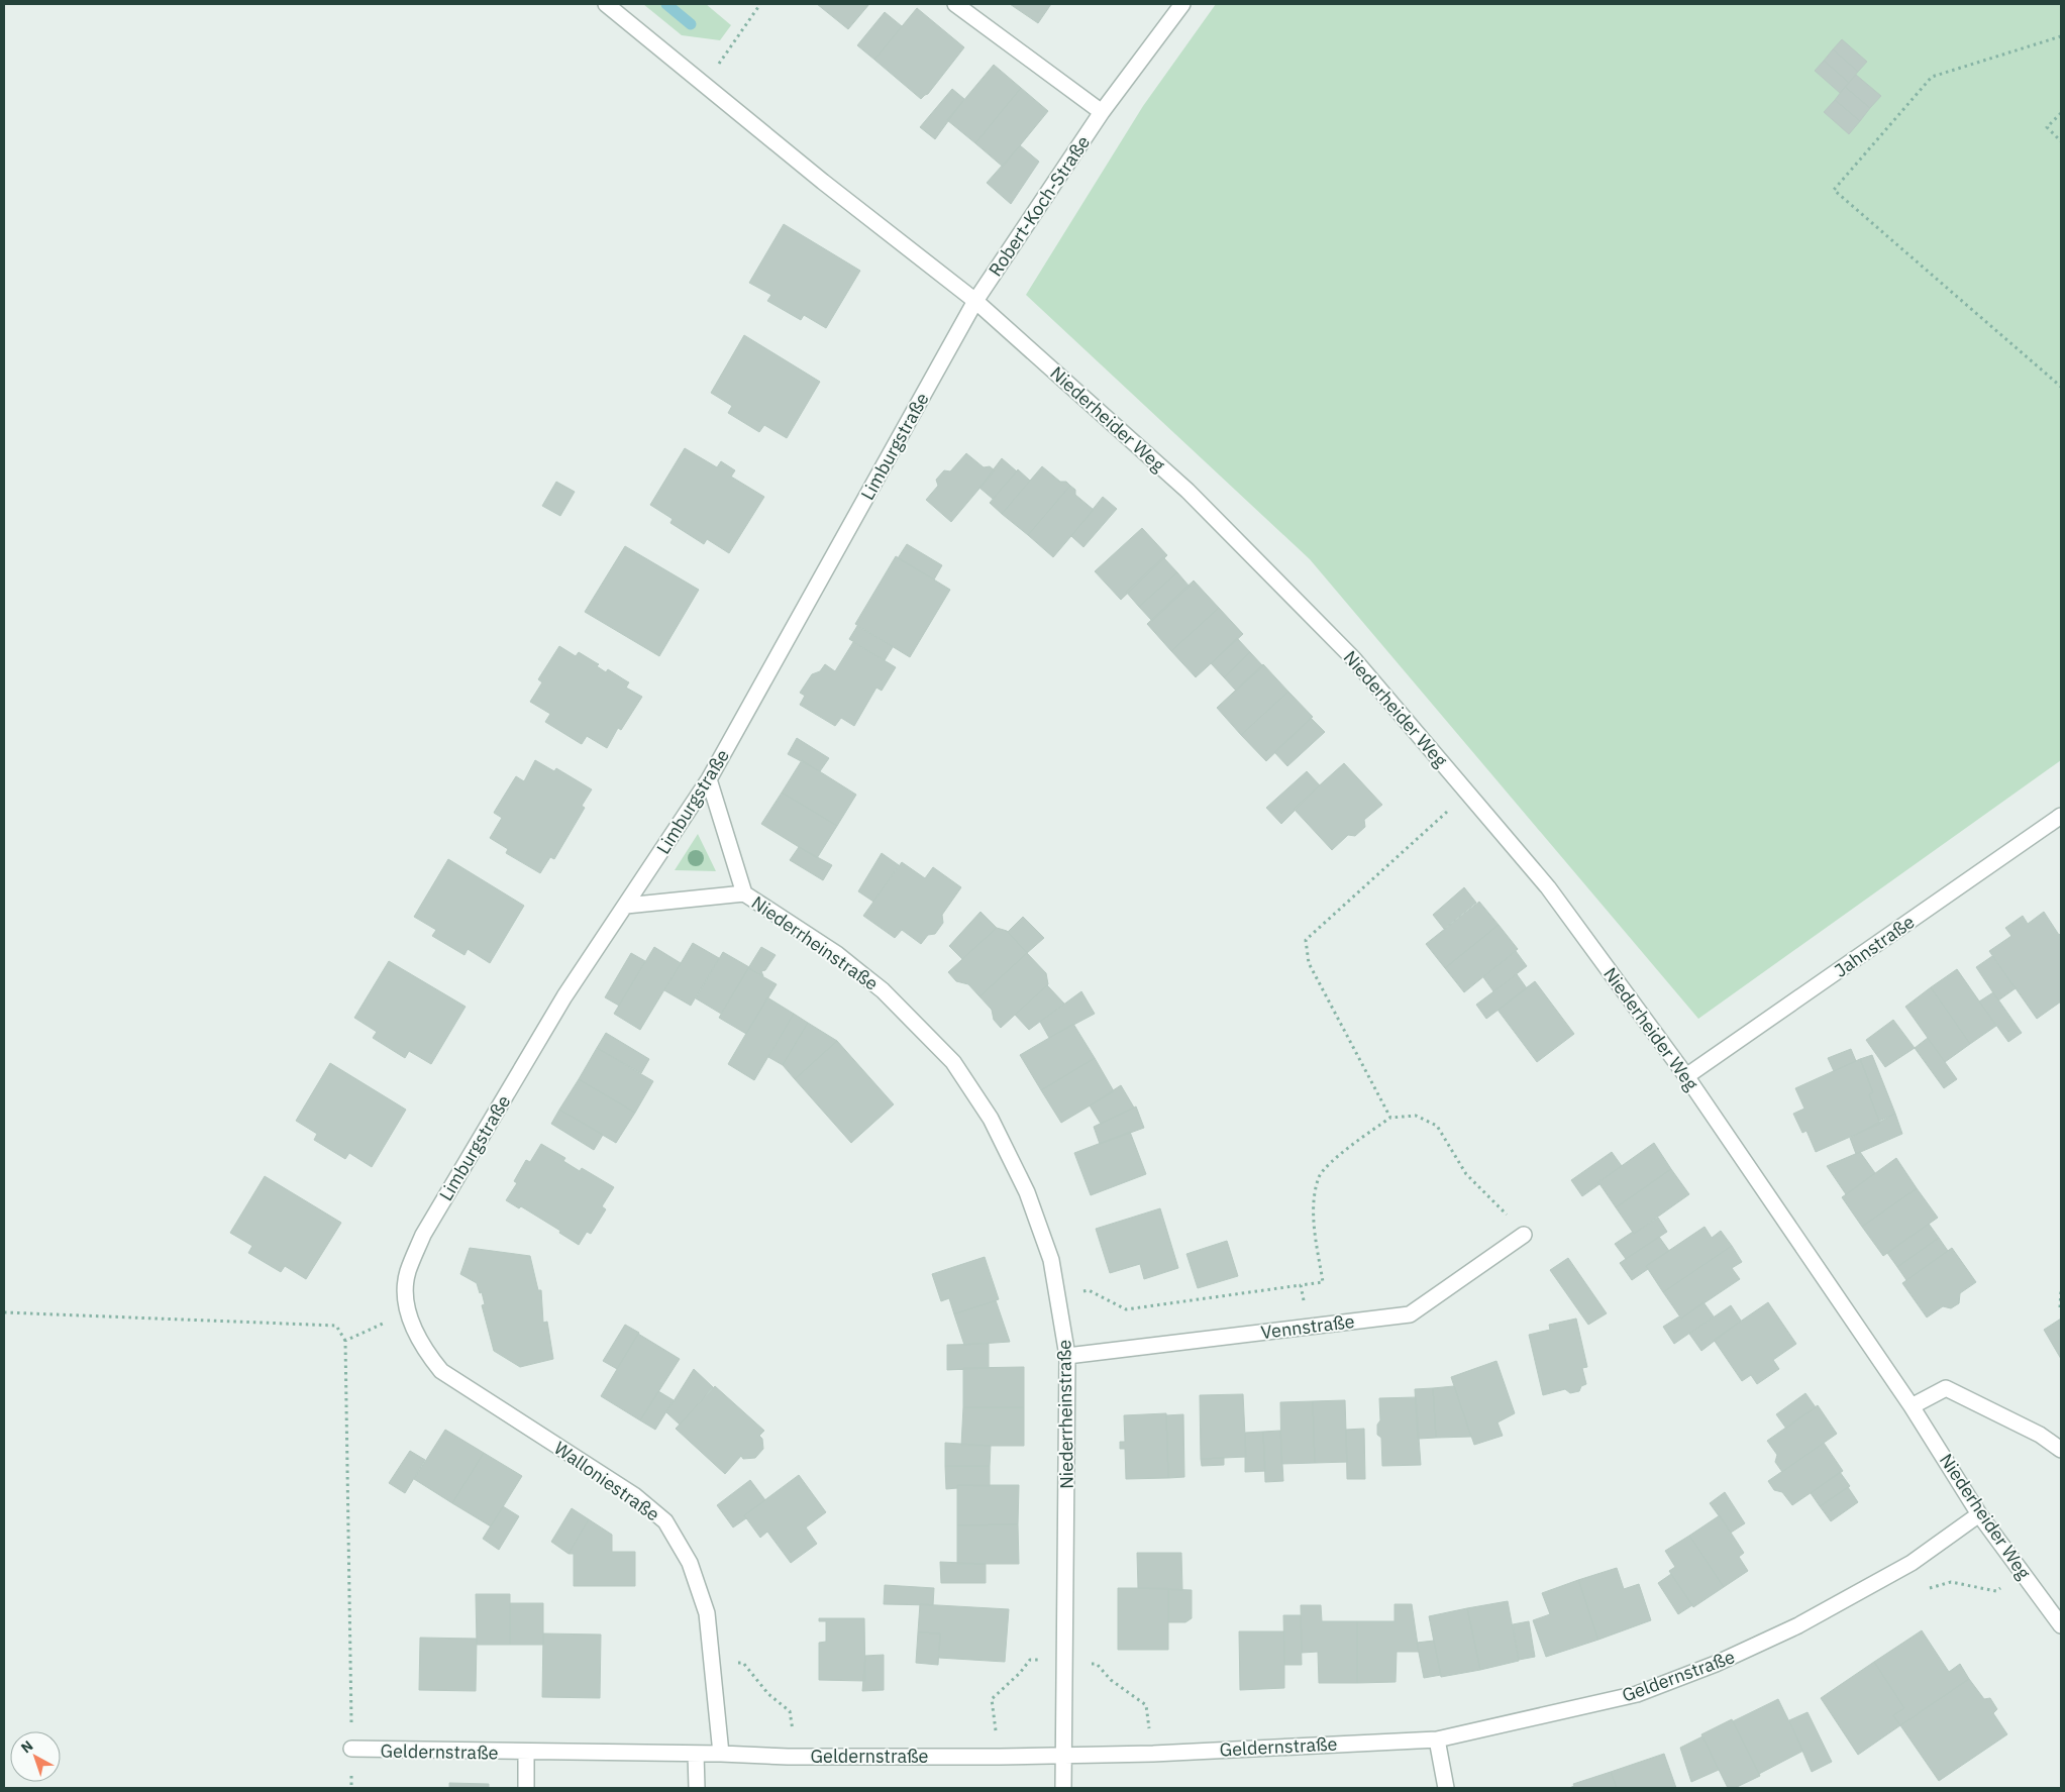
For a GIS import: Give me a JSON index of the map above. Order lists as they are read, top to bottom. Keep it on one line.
{"streets":{"street":["Robert-Koch-Straße","Niederheider Weg","Limburgstraße","Niederrheinstraße","Jahnstraße","Vennstraße","Walloniestraße","Geldernstraße"]},"crossings":[["Robert-Koch-Straße","Niederheider Weg"],["Robert-Koch-Straße","Limburgstraße"],["Niederheider Weg","Limburgstraße"],["Niederheider Weg","Jahnstraße"],["Niederheider Weg","Geldernstraße"],["Limburgstraße","Niederrheinstraße"],["Limburgstraße","Walloniestraße"],["Niederrheinstraße","Vennstraße"],["Niederrheinstraße","Geldernstraße"],["Walloniestraße","Geldernstraße"]],"north":"top left"}
